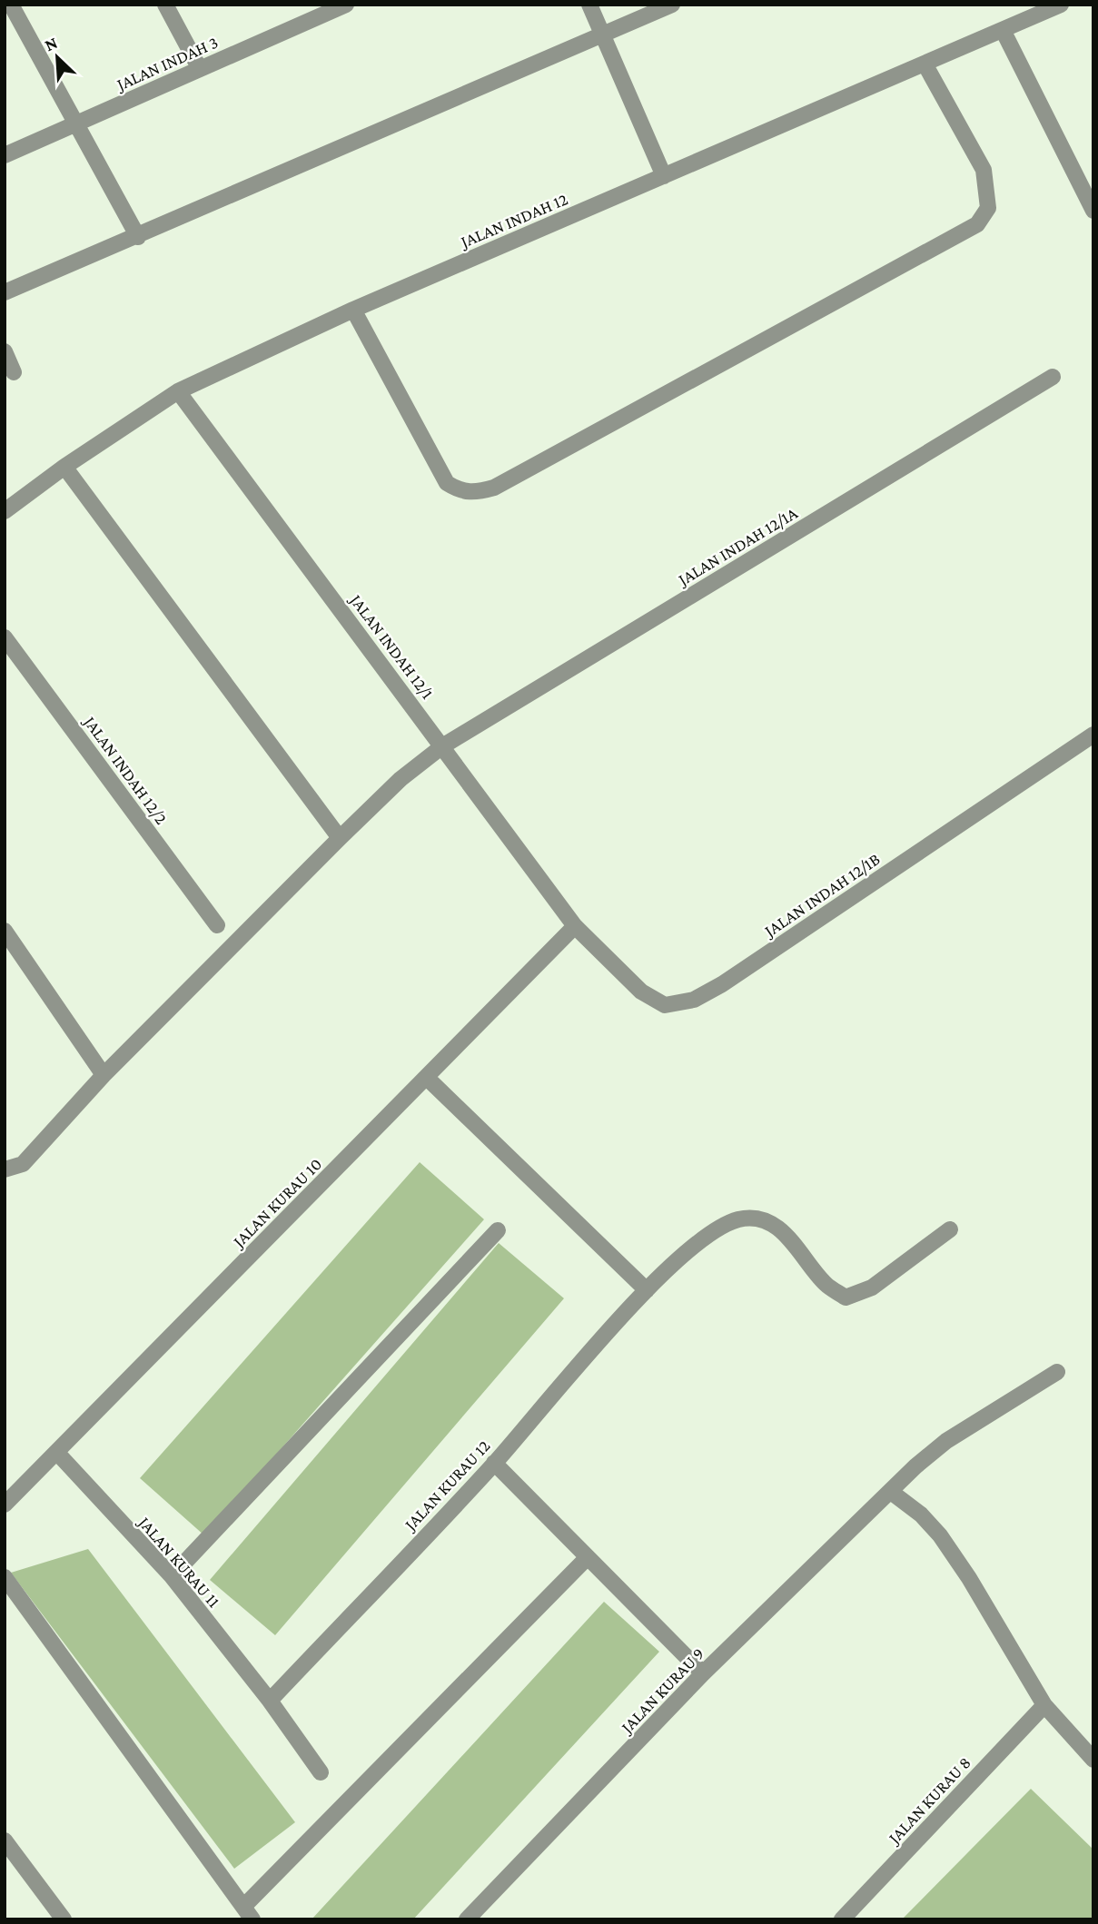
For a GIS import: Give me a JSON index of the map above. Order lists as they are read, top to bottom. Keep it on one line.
{"streets":{"street":["JALAN INDAH 3","JALAN INDAH 12","JALAN INDAH 12/1A","JALAN INDAH 12/1","JALAN INDAH 12/2","JALAN INDAH 12/1B","JALAN KURAU 10","JALAN KURAU 12","JALAN KURAU 11","JALAN KURAU 9","JALAN KURAU 8"]},"crossings":[["JALAN INDAH 12","JALAN INDAH 12/1"],["JALAN INDAH 12/1A","JALAN INDAH 12/1"],["JALAN INDAH 12/1","JALAN INDAH 12/1B"],["JALAN INDAH 12/1","JALAN KURAU 10"],["JALAN INDAH 12/1B","JALAN KURAU 10"],["JALAN KURAU 10","JALAN KURAU 11"],["JALAN KURAU 12","JALAN KURAU 11"]],"north":"top left"}
